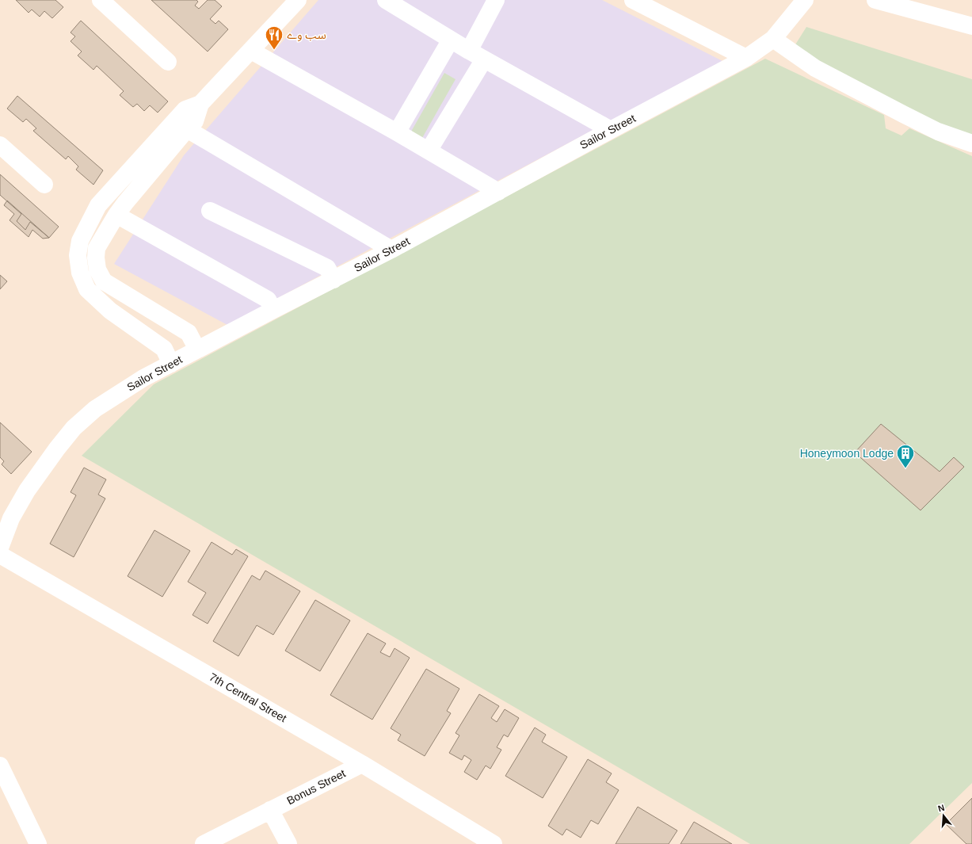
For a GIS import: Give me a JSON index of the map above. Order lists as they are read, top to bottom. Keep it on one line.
{"streets":{"street":["Sailor Street","7th Central Street","Bonus Street"]},"crossings":[["7th Central Street","Bonus Street"]],"places":{"restaurant":["سب وے"],"building":["Honeymoon Lodge"]},"north":"top"}
